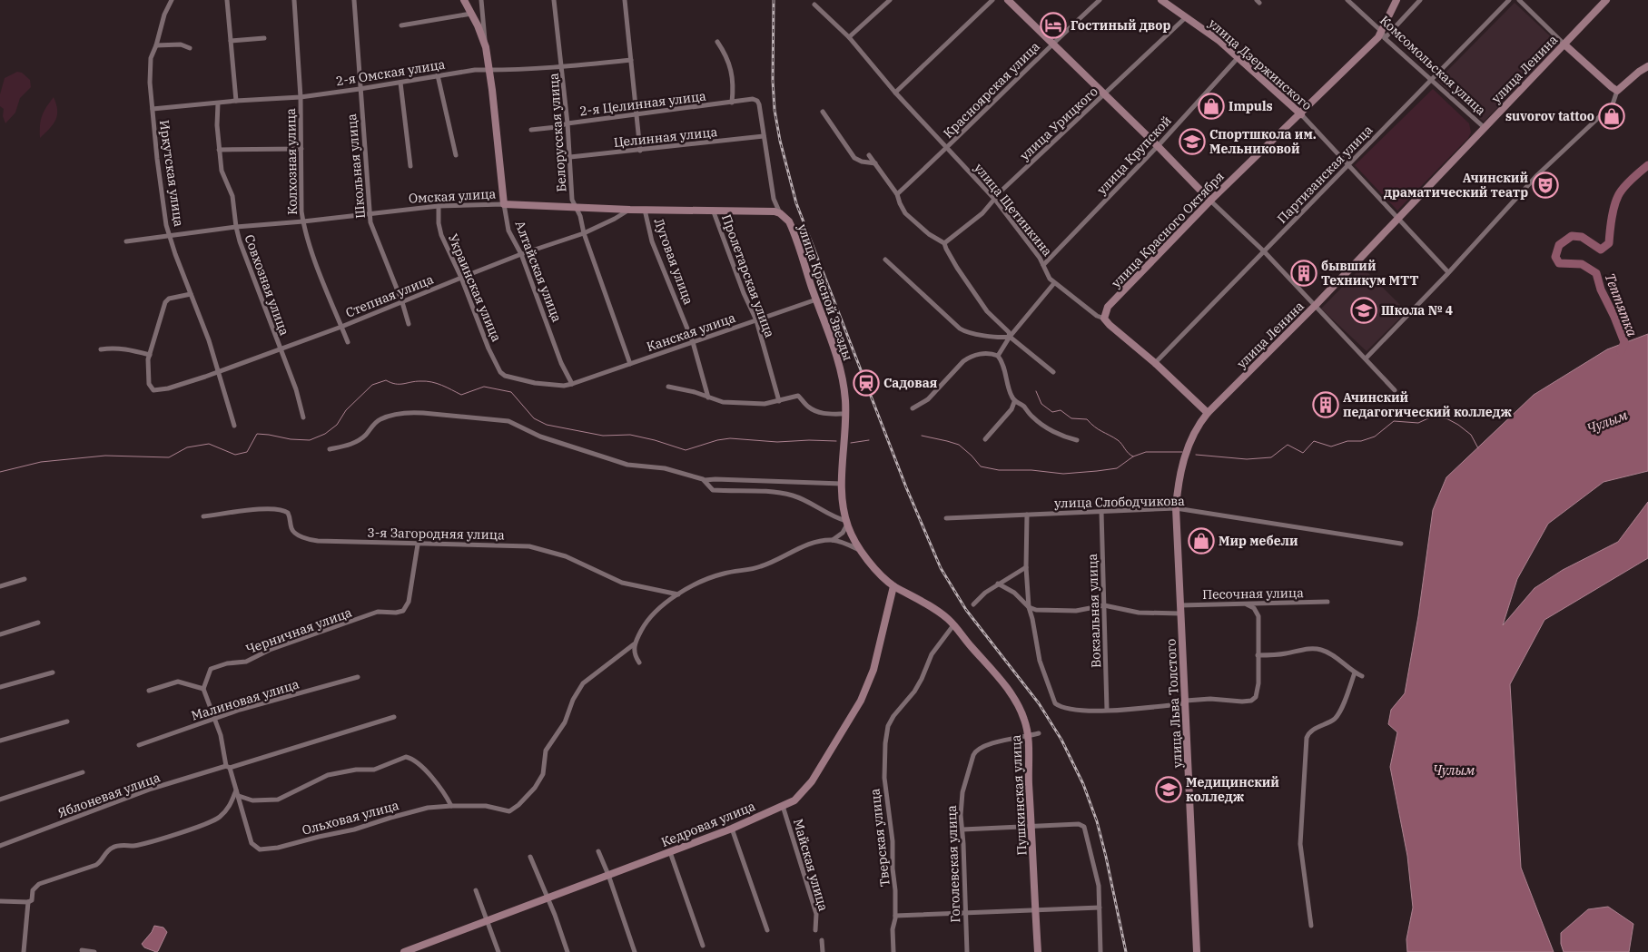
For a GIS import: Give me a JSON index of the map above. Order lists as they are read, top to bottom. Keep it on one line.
{"streets":{"main road":["улица Дзержинского","улица Ленина","Омская улица","улица Щетинкина","улица Красного Октября","Алтайская улица","улица Красной Звезды","улица Льва Толстого","Пушкинская улица","Кедровая улица"],"street":["Комсомольская улица","2-я Омская улица","Красноярская улица","2-я Целинная улица","улица Урицкого","Белорусская улица","Целинная улица","улица Крупской","Колхозная улица","Школьная улица","Иркутская улица","Партизанская улица","Луговая улица","Пролетарская улица","Совхозная улица","Украинская улица","Степная улица","Канская улица","улица Слободчикова","3-я Загородняя улица","Песочная улица","Вокзальная улица","Черничная улица","Малиновая улица","Яблоневая улица","Ольховая улица","Тверская улица","Гоголевская улица","Майская улица"]},"crossings":[["улица Дзержинского","улица Ленина"],["улица Дзержинского","улица Урицкого"],["улица Дзержинского","улица Крупской"],["улица Дзержинского","Партизанская улица"],["улица Дзержинского","улица Красного Октября"],["Комсомольская улица","улица Ленина"],["Комсомольская улица","Партизанская улица"],["Комсомольская улица","улица Красного Октября"],["улица Ленина","улица Щетинкина"],["улица Ленина","улица Слободчикова"],["улица Ленина","улица Льва Толстого"],["2-я Омская улица","Белорусская улица"],["2-я Омская улица","Колхозная улица"],["2-я Омская улица","Школьная улица"],["2-я Омская улица","Иркутская улица"],["2-я Омская улица","Алтайская улица"],["2-я Омская улица","Совхозная улица"],["Красноярская улица","улица Щетинкина"],["2-я Целинная улица","Белорусская улица"],["2-я Целинная улица","улица Красной Звезды"],["улица Урицкого","улица Щетинкина"],["Белорусская улица","Целинная улица"],["Белорусская улица","Омская улица"],["Белорусская улица","Степная улица"],["Белорусская улица","Канская улица"],["Целинная улица","улица Красной Звезды"],["улица Крупской","улица Щетинкина"],["Колхозная улица","Омская улица"],["Колхозная улица","Степная улица"],["Школьная улица","Омская улица"],["Школьная улица","Степная улица"],["Иркутская улица","Омская улица"],["Иркутская улица","Степная улица"],["Партизанская улица","улица Щетинкина"],["Омская улица","Луговая улица"],["Омская улица","Алтайская улица"],["Омская улица","Пролетарская улица"],["Омская улица","Совхозная улица"],["Омская улица","Украинская улица"],["Омская улица","улица Красной Звезды"],["Омская улица","Степная улица"],["улица Щетинкина","улица Красного Октября"],["Луговая улица","Канская улица"],["Алтайская улица","Украинская улица"],["Алтайская улица","Степная улица"],["Алтайская улица","Канская улица"],["Пролетарская улица","Канская улица"],["Совхозная улица","Степная улица"],["Украинская улица","Степная улица"],["Украинская улица","Канская улица"],["улица Красной Звезды","Канская улица"],["улица Красной Звезды","Пушкинская улица"],["улица Слободчикова","Вокзальная улица"],["улица Слободчикова","улица Льва Толстого"],["3-я Загородняя улица","Черничная улица"],["Песочная улица","улица Льва Толстого"],["Пушкинская улица","Кедровая улица"],["Пушкинская улица","Тверская улица"],["Пушкинская улица","Гоголевская улица"],["Кедровая улица","Майская улица"]],"water":["Тептятка","Чулым"],"places":{"hotel":["Гостиный двор"],"shop":["Impuls","suvorov tattoo","Мир мебели"],"school or university":["Спортшкола им. Мельниковой","Школа № 4","Медицинский колледж"],"theatre":["Ачинский драматический театр"],"building":["бывший Техникум МТТ","Ачинский педагогический колледж"],"station":["Садовая"]}}
